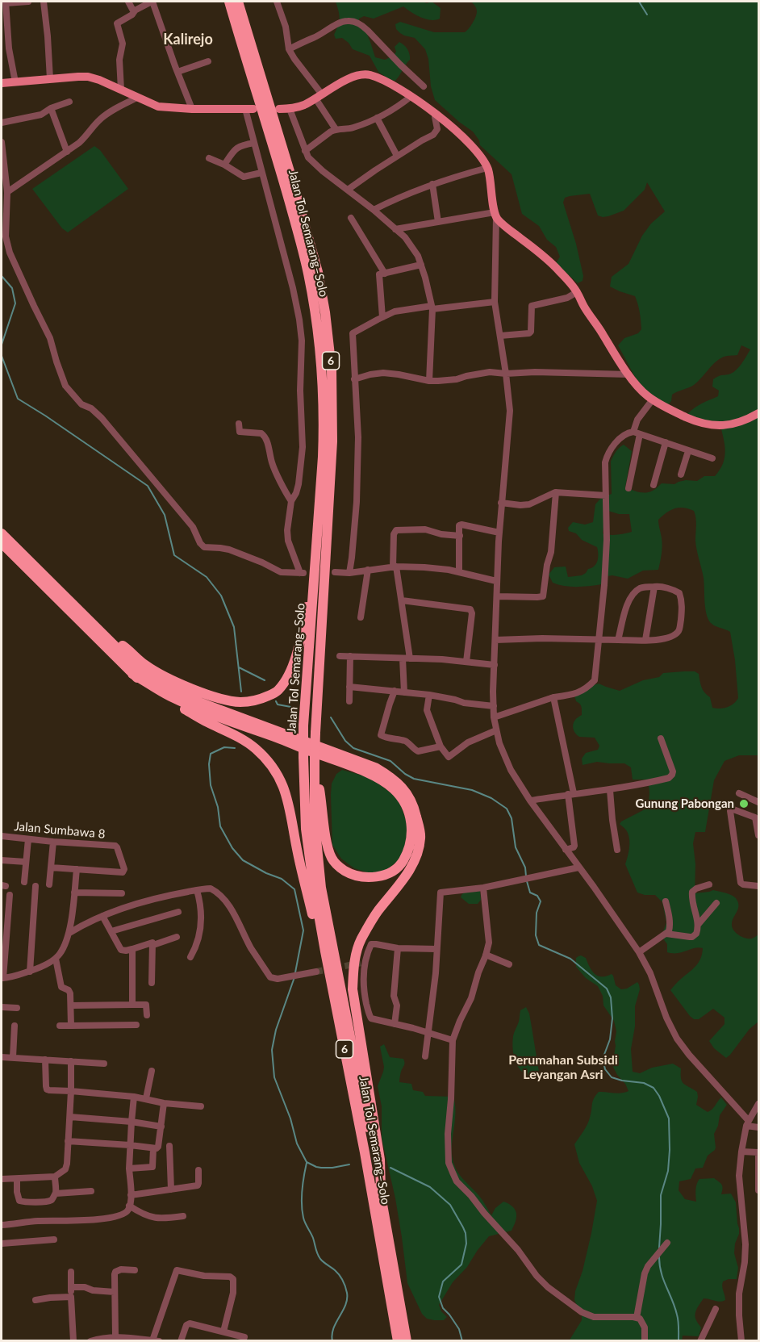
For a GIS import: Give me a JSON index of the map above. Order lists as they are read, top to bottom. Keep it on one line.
{"streets":{"highway":["Jalan Tol Semarang–Solo","6"],"street":["Jalan Sumbawa 8"]},"districts":["Kalirejo","Perumahan Subsidi Leyangan Asri"],"places":["Gunung Pabongan"]}
